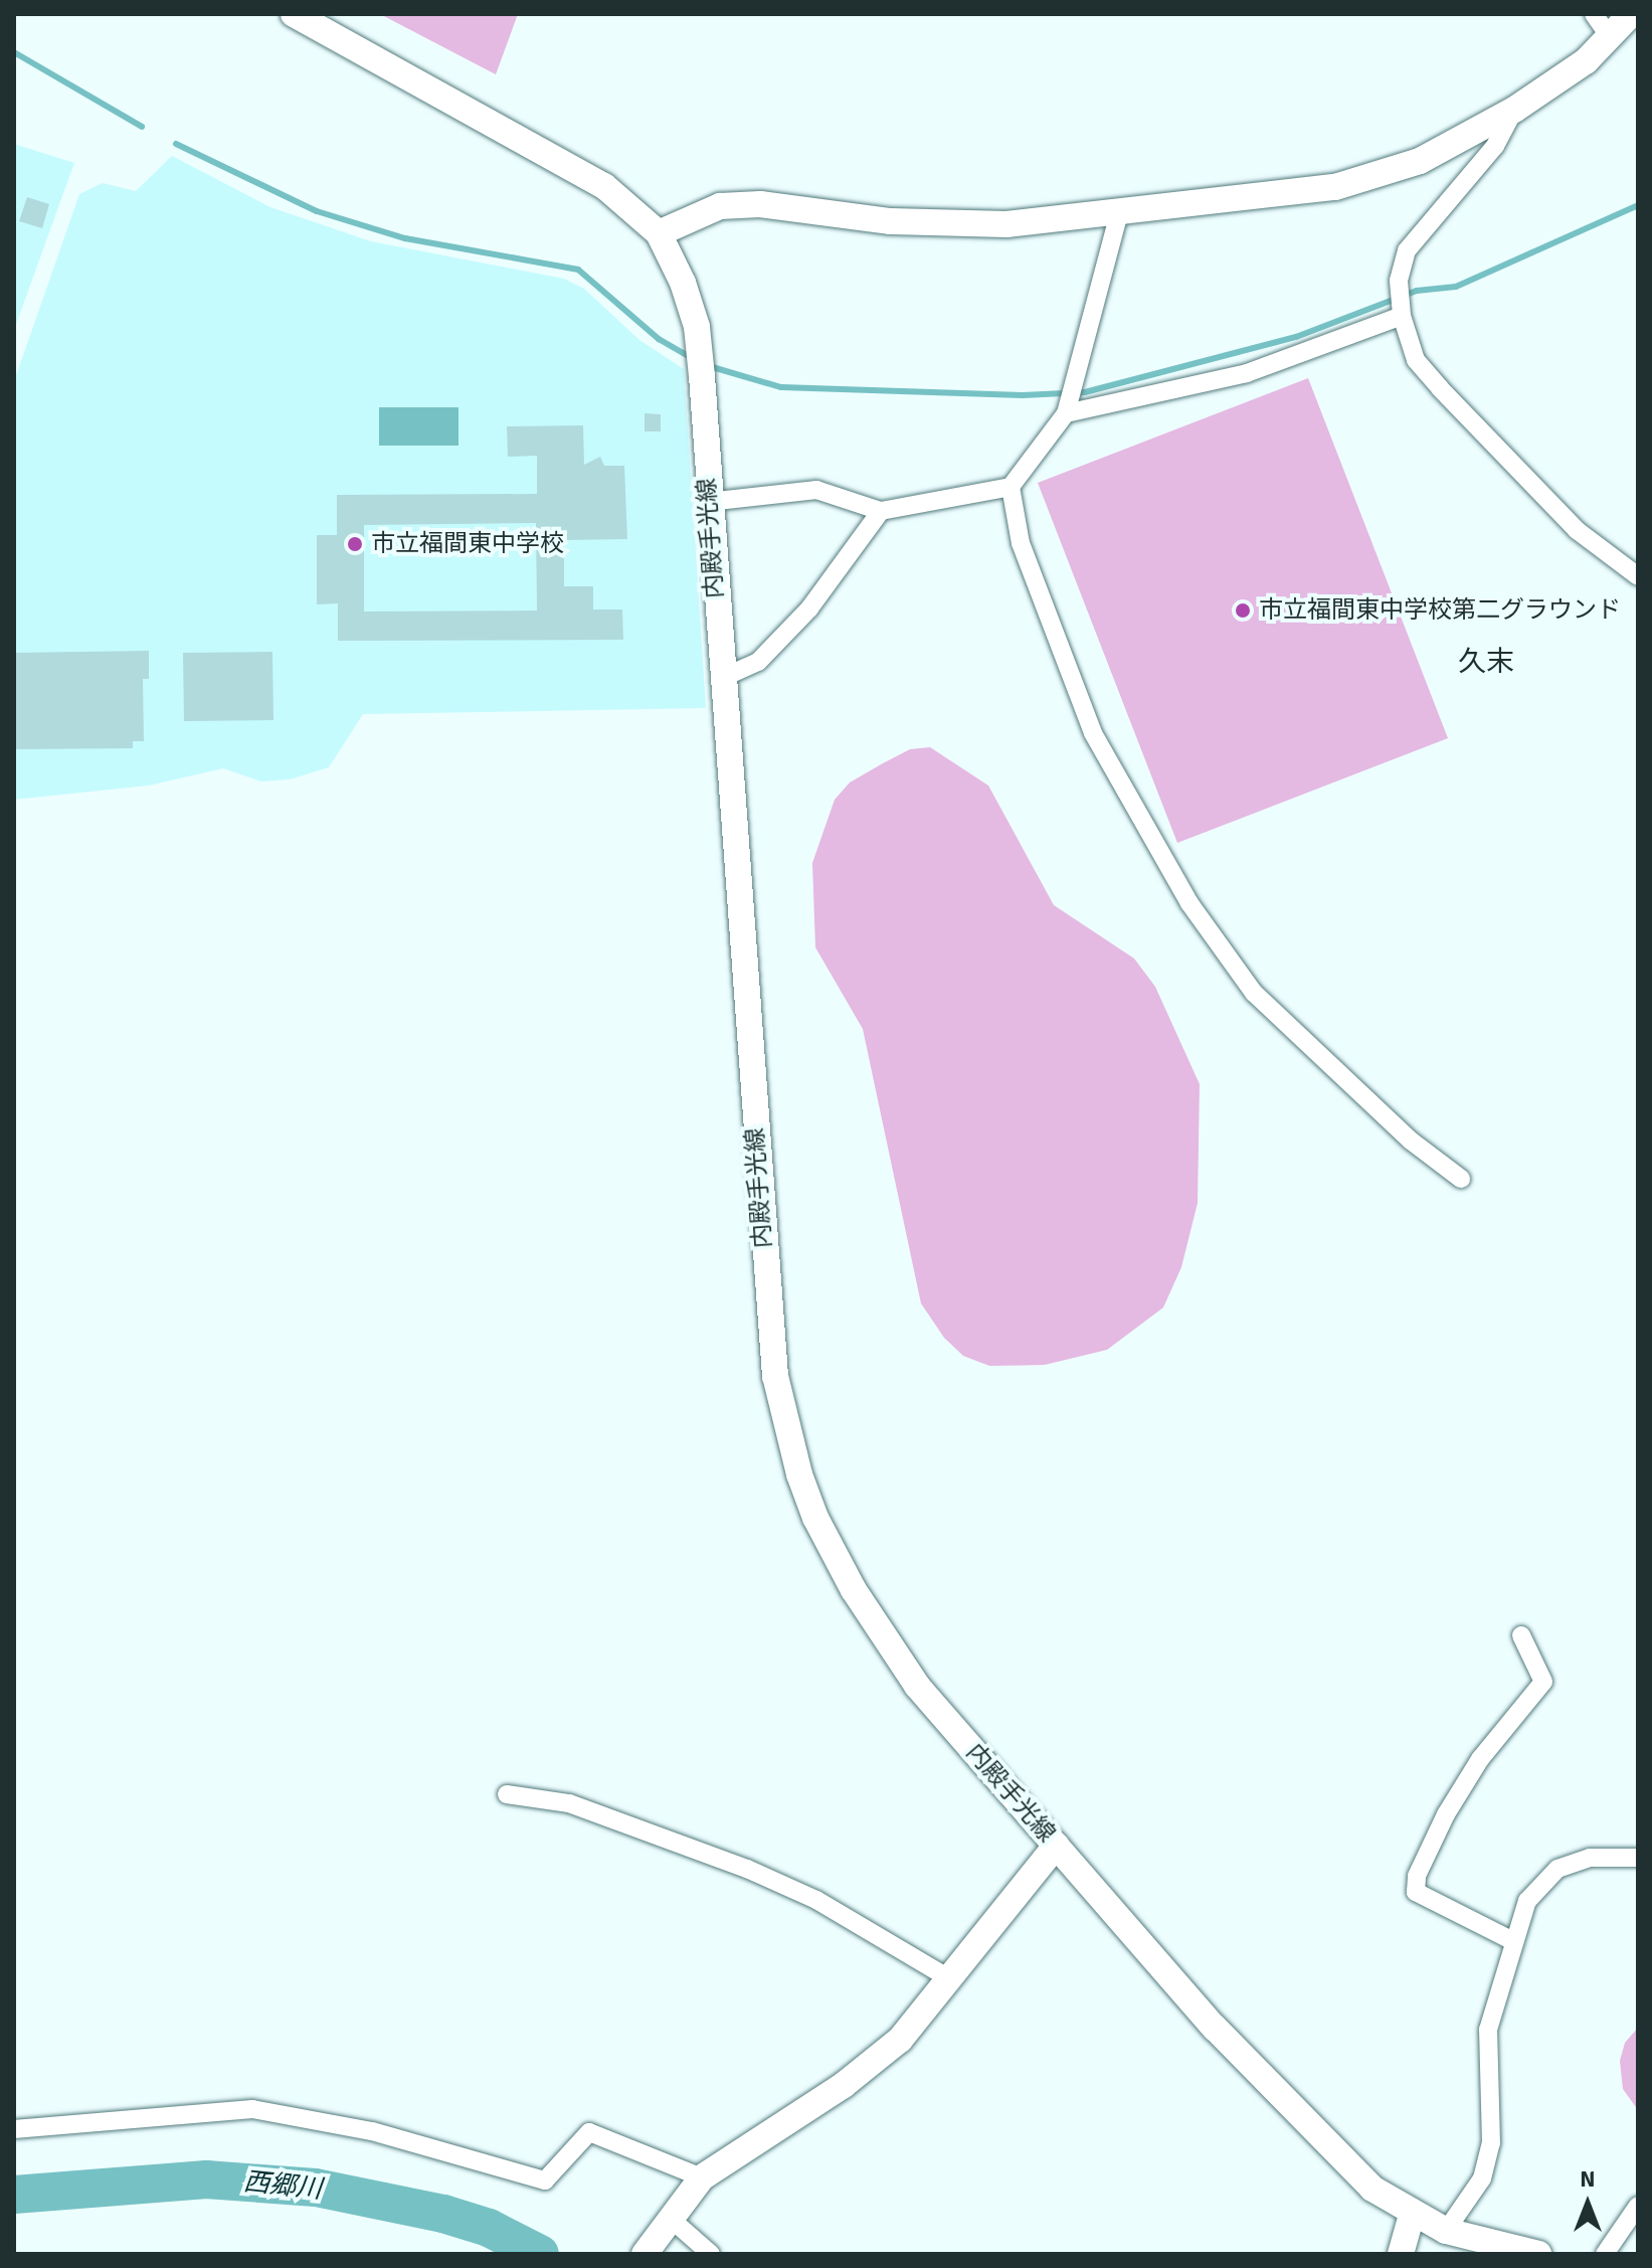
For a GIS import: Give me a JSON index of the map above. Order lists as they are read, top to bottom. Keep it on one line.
{"streets":{"main road":["内殿手光線"]},"districts":["久末"],"water":["西郷川"],"places":["市立福間東中学校","市立福間東中学校第二グラウンド"],"north":"top"}
